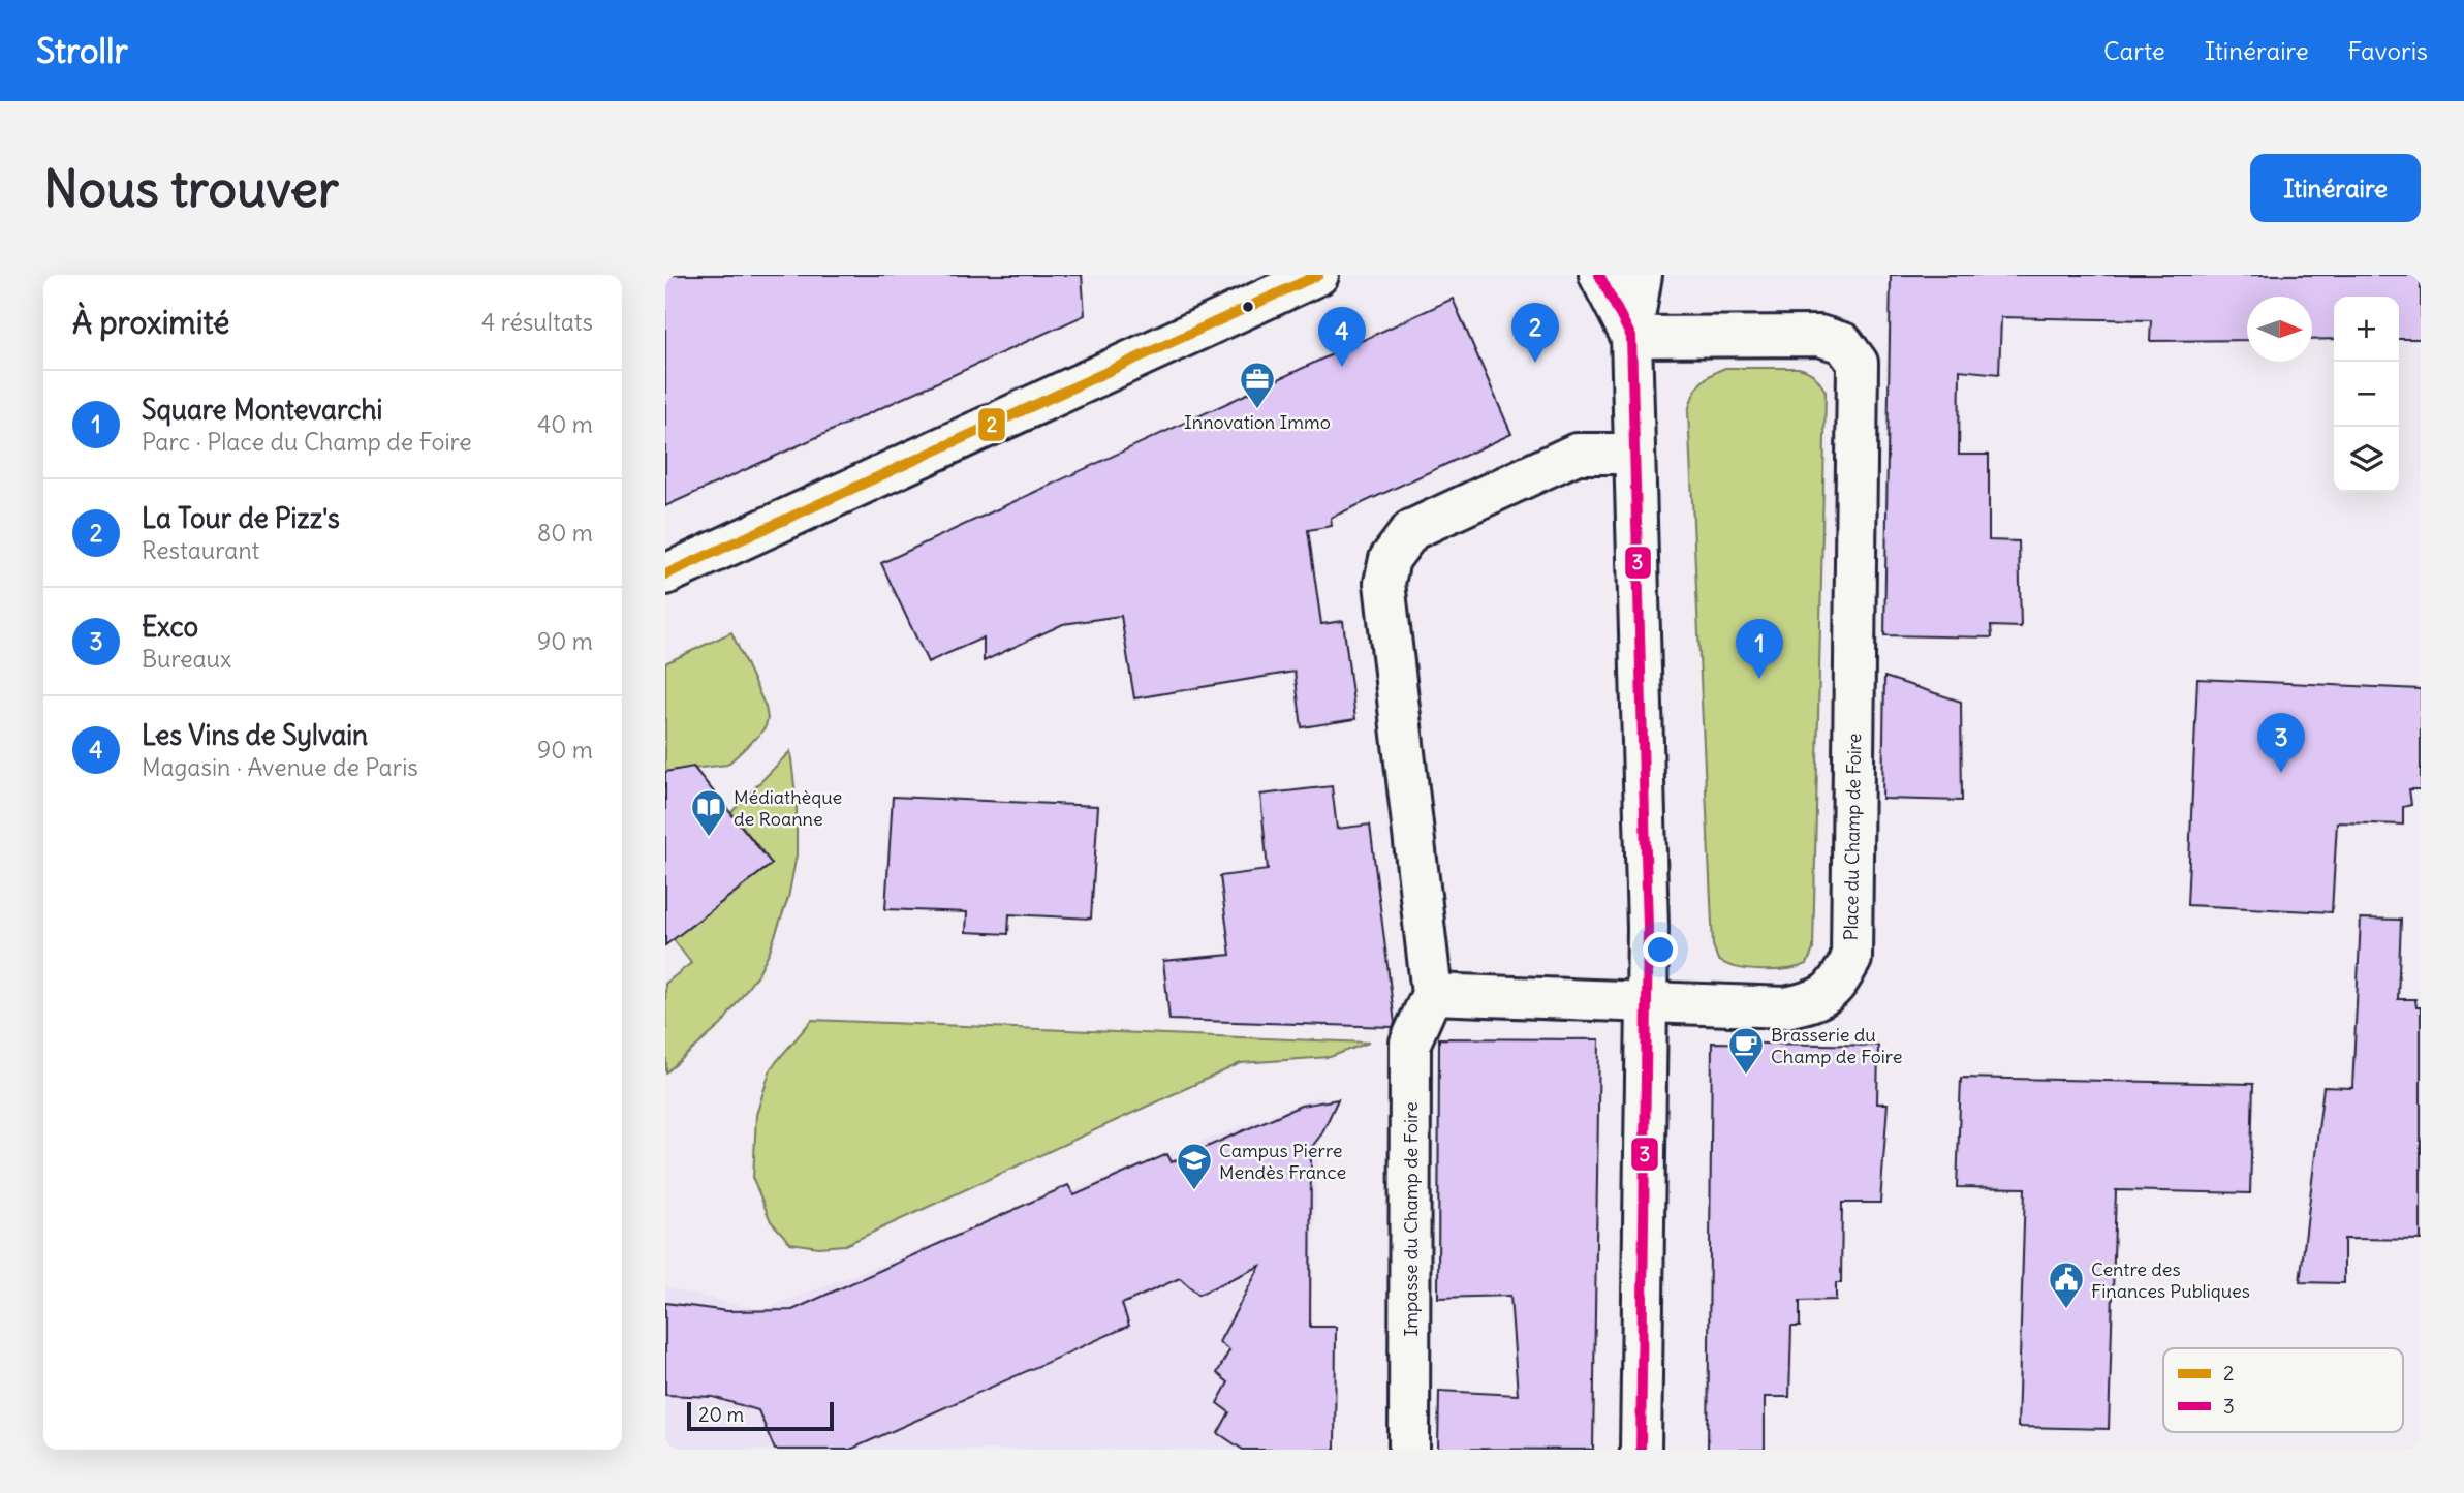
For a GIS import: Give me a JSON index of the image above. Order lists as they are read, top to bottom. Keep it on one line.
{"streets":{"street":["Place du Champ de Foire","Impasse du Champ de Foire"]},"crossings":[["Place du Champ de Foire","Impasse du Champ de Foire"]],"places":{"office":["Innovation Immo"],"library":["Médiathèque de Roanne"],"cafe":["Brasserie du Champ de Foire"],"school or university":["Campus Pierre Mendès France"],"public building":["Centre des Finances Publiques"]},"lines":["transit line 2","transit line 3"],"legend":["2","3"],"scale_bar":"20 m","north":"right","page":{"header":"Strollr","nav":["Carte","Itinéraire","Favoris"],"buttons":"Itinéraire","title":"Nous trouver","heading":["À proximité","4 résultats"],"map_buttons":["+","−"],"pins":["2","4","1","3"],"list":[{"mark":"1","name":"Square Montevarchi","note":"Parc · Place du Champ de Foire","value":"40 m"},{"mark":"2","name":"La Tour de Pizz's","note":"Restaurant","value":"80 m"},{"mark":"3","name":"Exco","note":"Bureaux","value":"90 m"},{"mark":"4","name":"Les Vins de Sylvain","note":"Magasin · Avenue de Paris","value":"90 m"}],"scale":"20 m"}}
